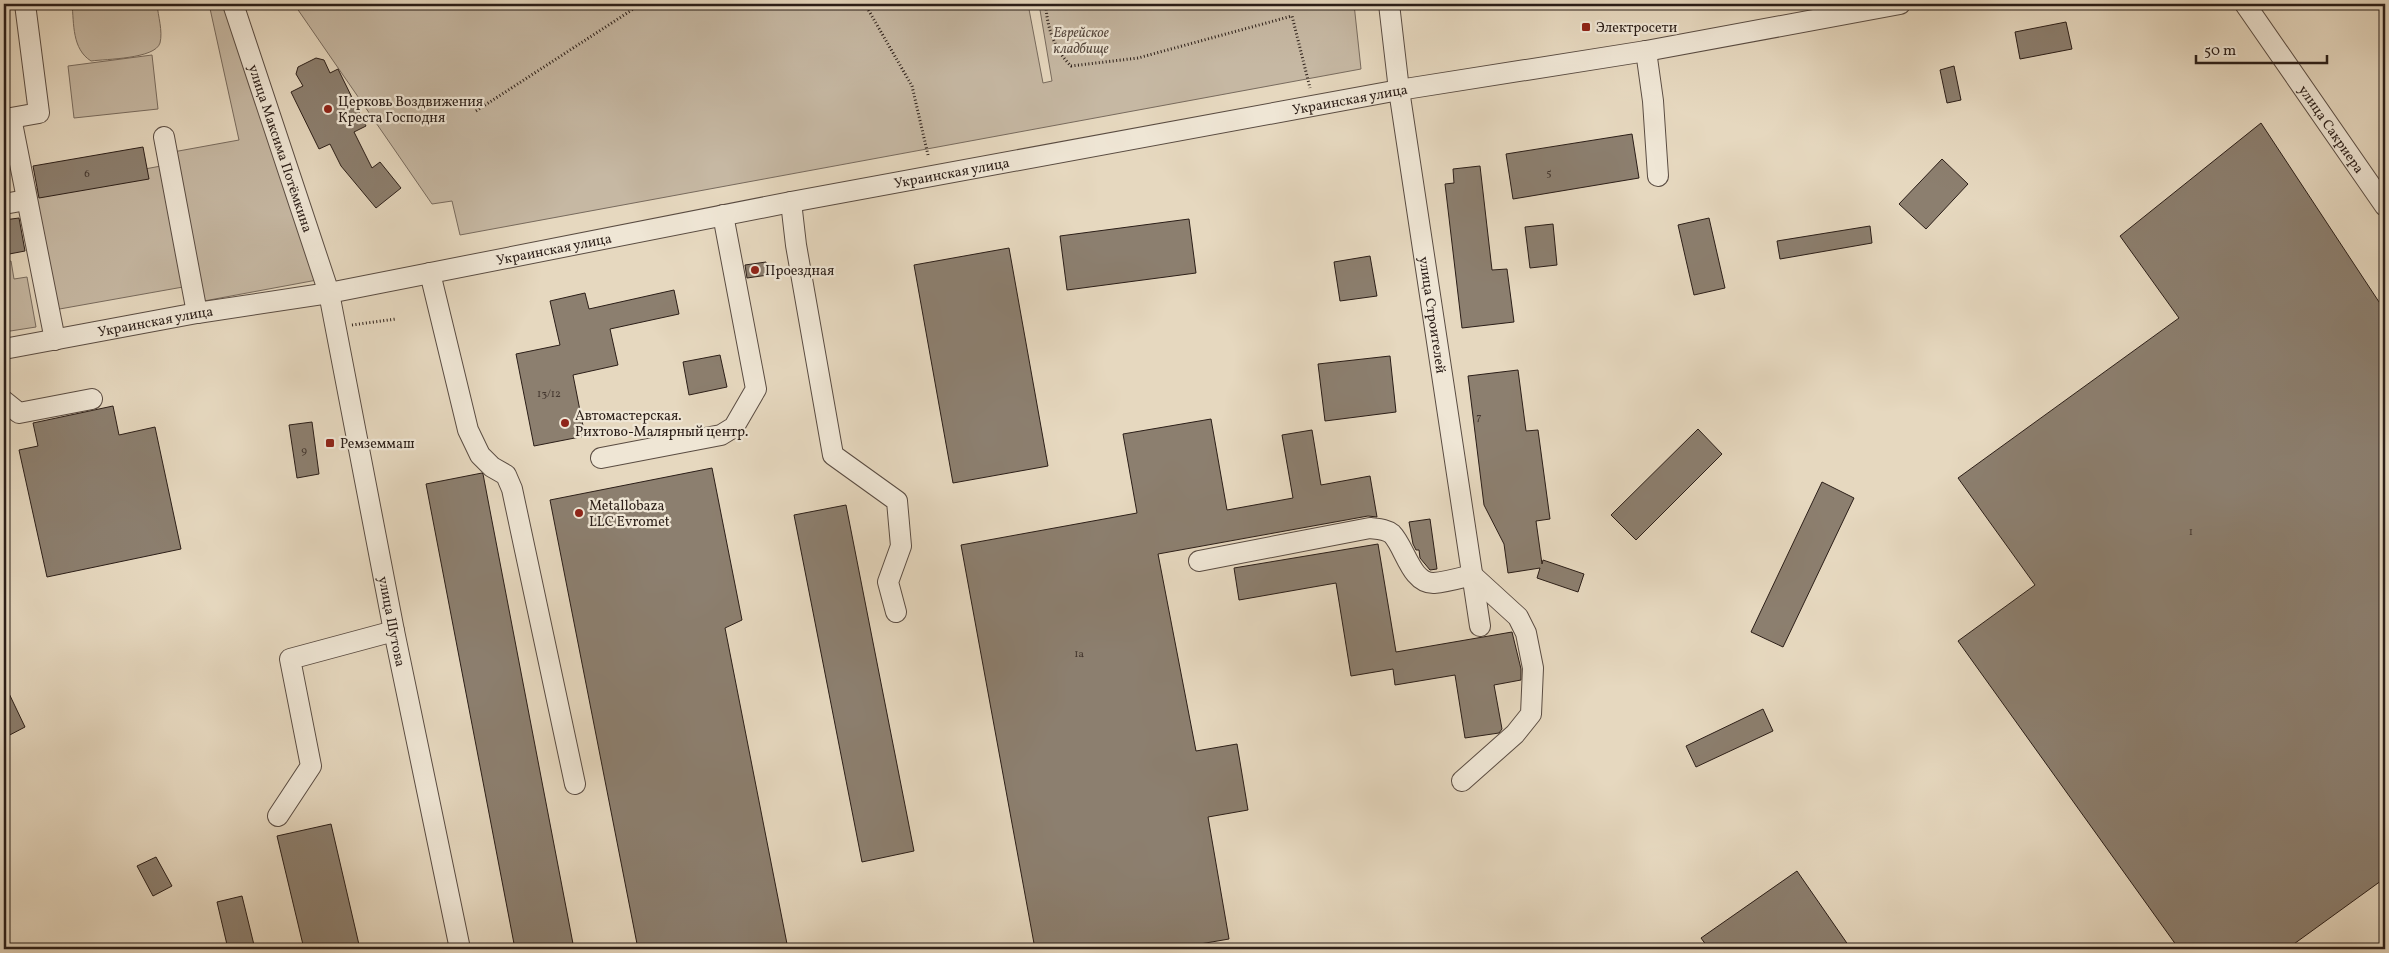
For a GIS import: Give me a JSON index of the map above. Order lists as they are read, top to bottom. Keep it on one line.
{"streets":{"street":["Украинская улица","улица Сакриера","улица Максима Потёмкина","улица Строителей","улица Шутова"]},"crossings":[["Украинская улица","улица Максима Потёмкина"],["Украинская улица","улица Строителей"],["Украинская улица","улица Шутова"],["улица Максима Потёмкина","улица Шутова"]],"parks":["Еврейское кладбище"],"places":{"transit":["Электросети","Ремземмаш"],"other":["Церковь Воздвижения Креста Господня","Проездная","Автомастерская. Рихтово-Малярный центр.","Metallobaza LLC Evromet"]},"house_numbers":["5","6","13/12","7","9","1","1а"],"scale_bar":"50 m"}
